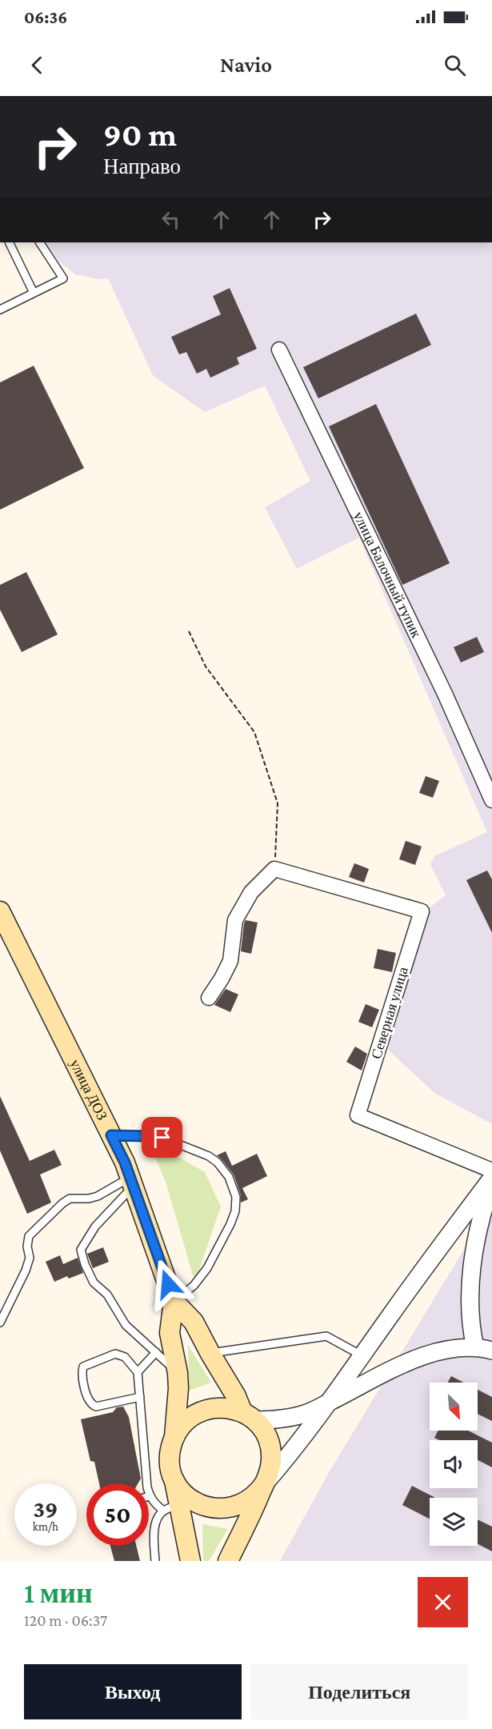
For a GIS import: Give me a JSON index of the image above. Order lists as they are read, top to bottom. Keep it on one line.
{"streets":{"main road":["улица ДОЗ"],"street":["улица Балочный тупик","Северная улица"]},"north":"bottom right","page":{"status":"06:36","header":"Navio","turn":["90 m","Направо"],"speed":"39 km/h","limit":"50","heading":["1 мин","120 m · 06:37"],"buttons":["Выход","Поделиться"]}}
